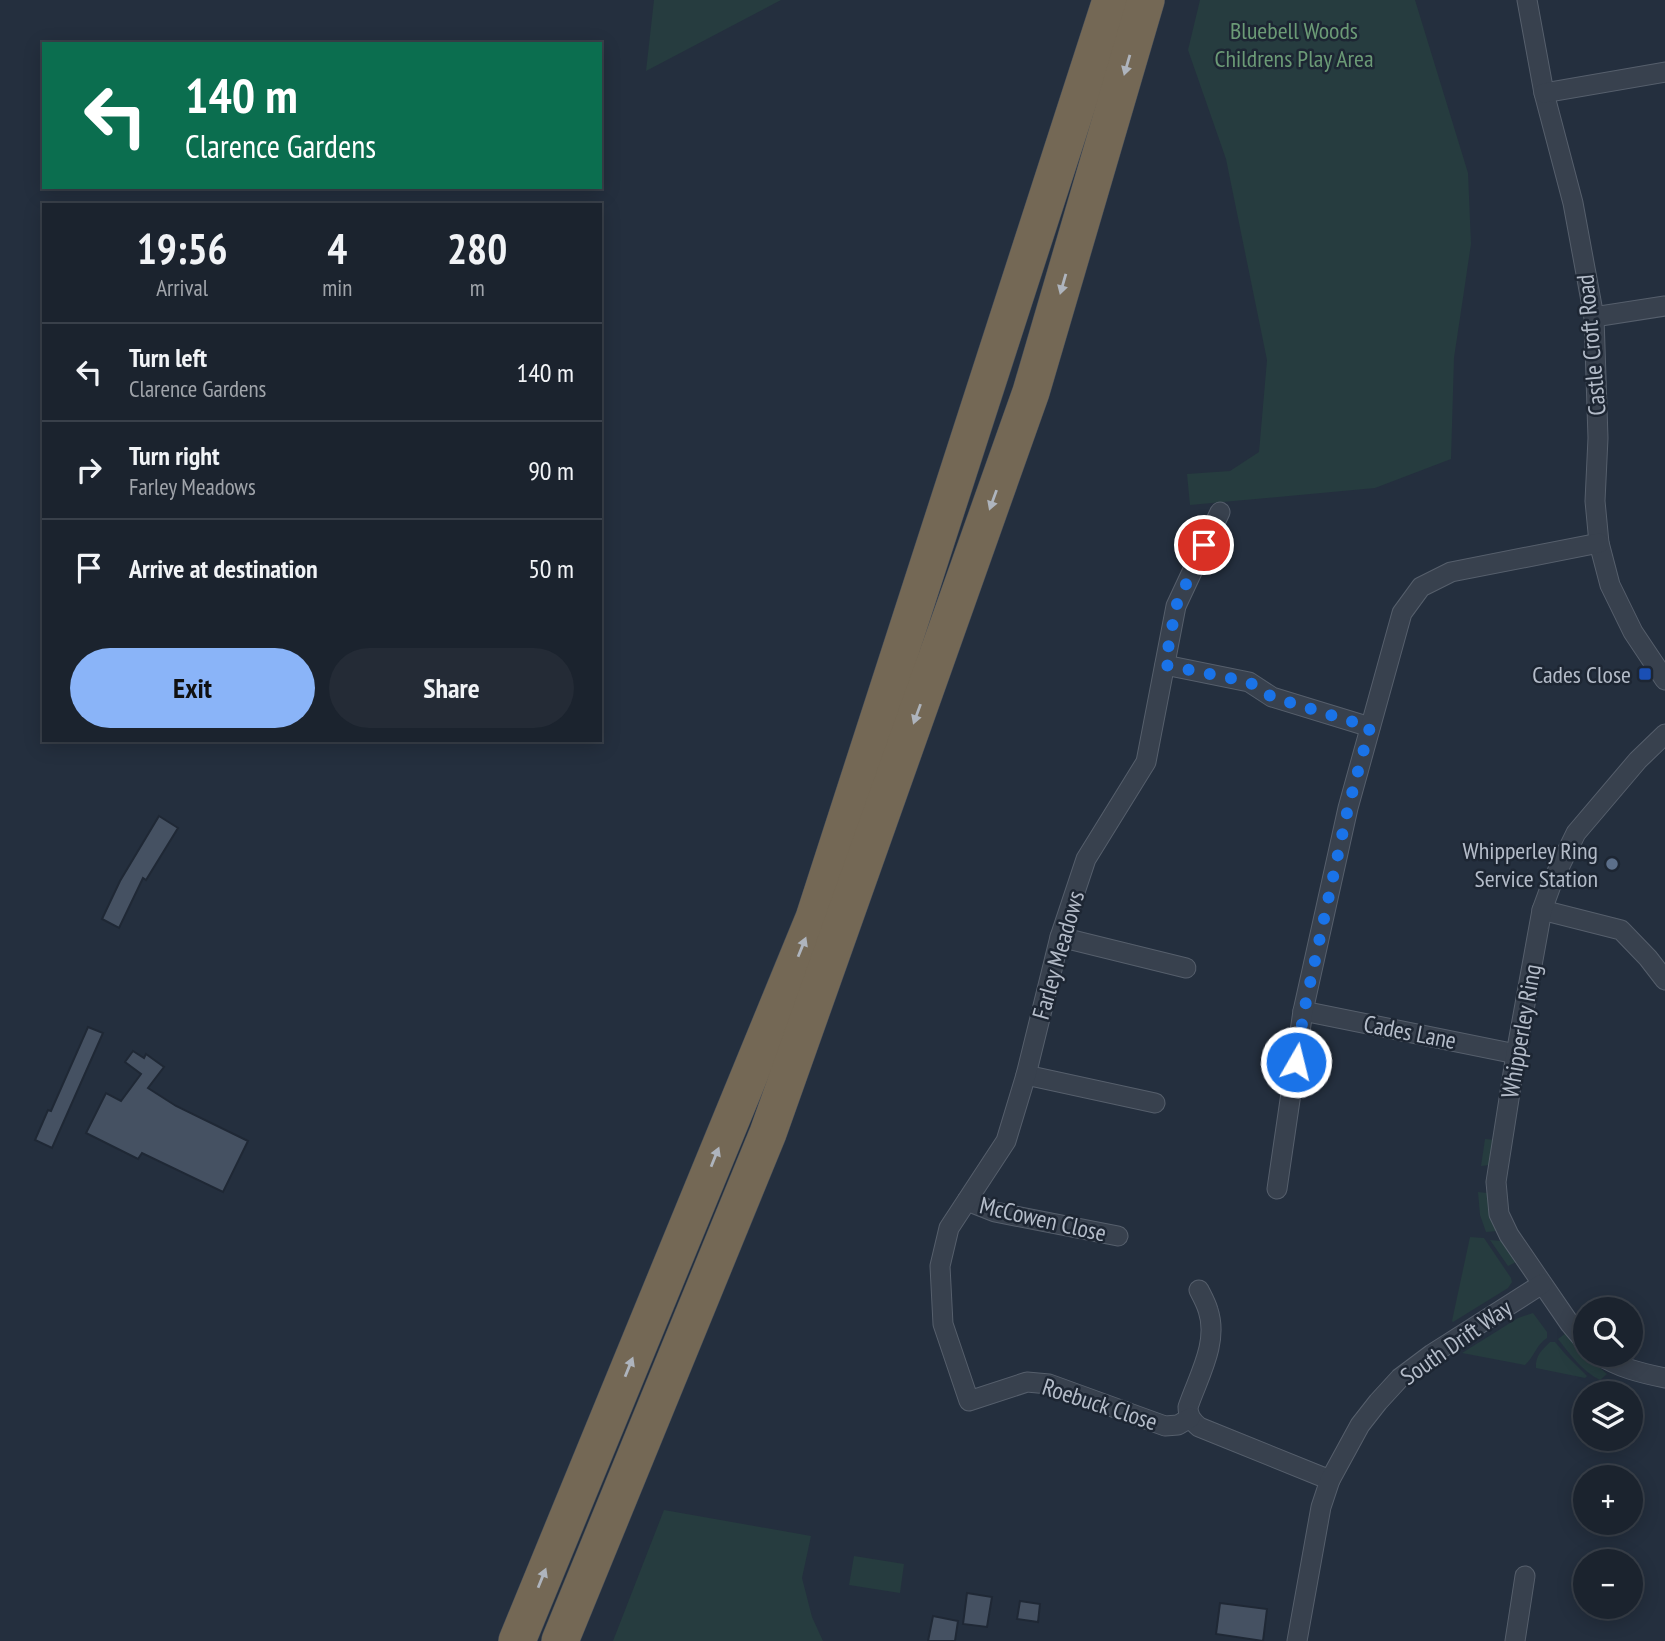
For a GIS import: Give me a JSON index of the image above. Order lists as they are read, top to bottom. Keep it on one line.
{"streets":{"street":["Castle Croft Road","Farley Meadows","Whipperley Ring","Cades Lane","McCowen Close","South Drift Way","Roebuck Close"]},"crossings":[["Farley Meadows","McCowen Close"],["Farley Meadows","Roebuck Close"],["Whipperley Ring","Cades Lane"],["Whipperley Ring","South Drift Way"],["South Drift Way","Roebuck Close"]],"parks":["Bluebell Woods Childrens Play Area"],"places":{"transit":["Cades Close"],"other":["Whipperley Ring Service Station"]},"page":{"turn":["140 m","Clarence Gardens"],"eta":["19:56","Arrival","4","min","280","m"],"list":[{"name":"Turn left","note":"Clarence Gardens","value":"140 m"},{"name":"Turn right","note":"Farley Meadows","value":"90 m"},{"name":"Arrive at destination","value":"50 m"}],"buttons":["Exit","Share"],"map_buttons":["+","−"]}}
